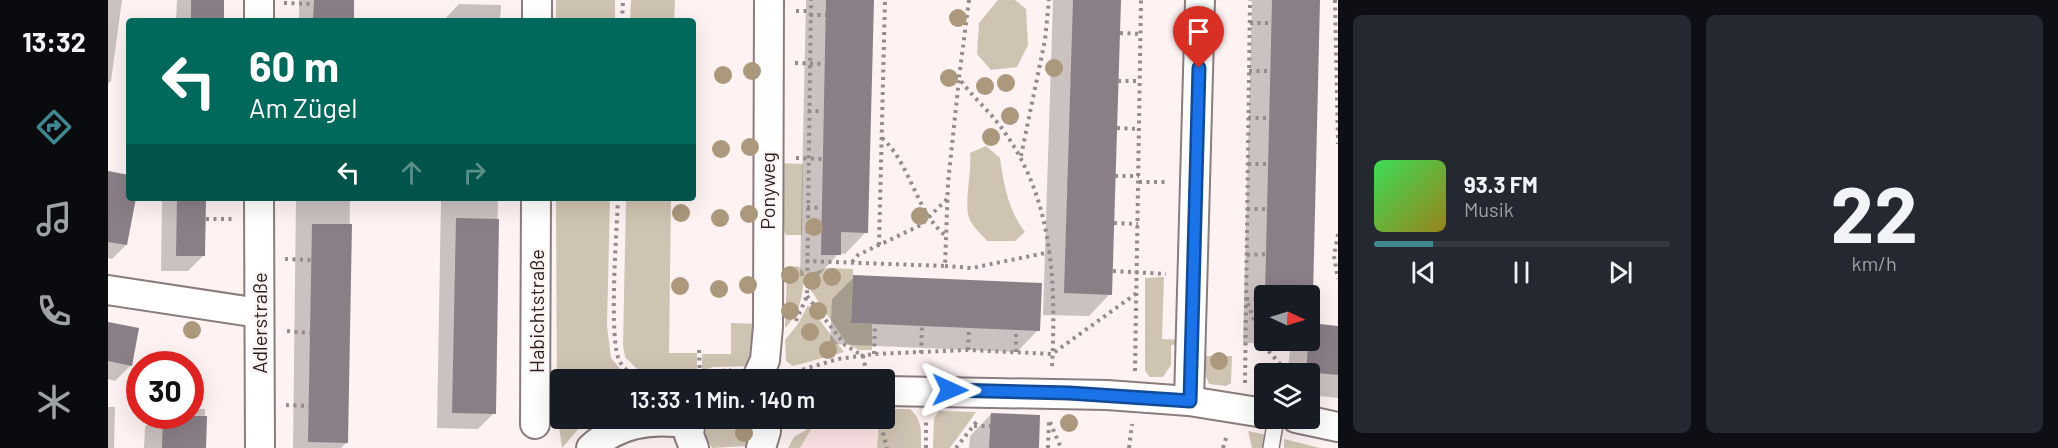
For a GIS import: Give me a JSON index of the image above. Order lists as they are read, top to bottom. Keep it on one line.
{"streets":{"street":["Ponyweg","Habichtstraße","Adlerstraße"]},"north":"right","page":{"tabs":"13:32","tile":["22","km/h"],"turn":["60 m","Am Zügel"],"song":["93.3 FM","Musik"],"limit":"30","trip":"13:33 · 1 Min. · 140 m"}}
